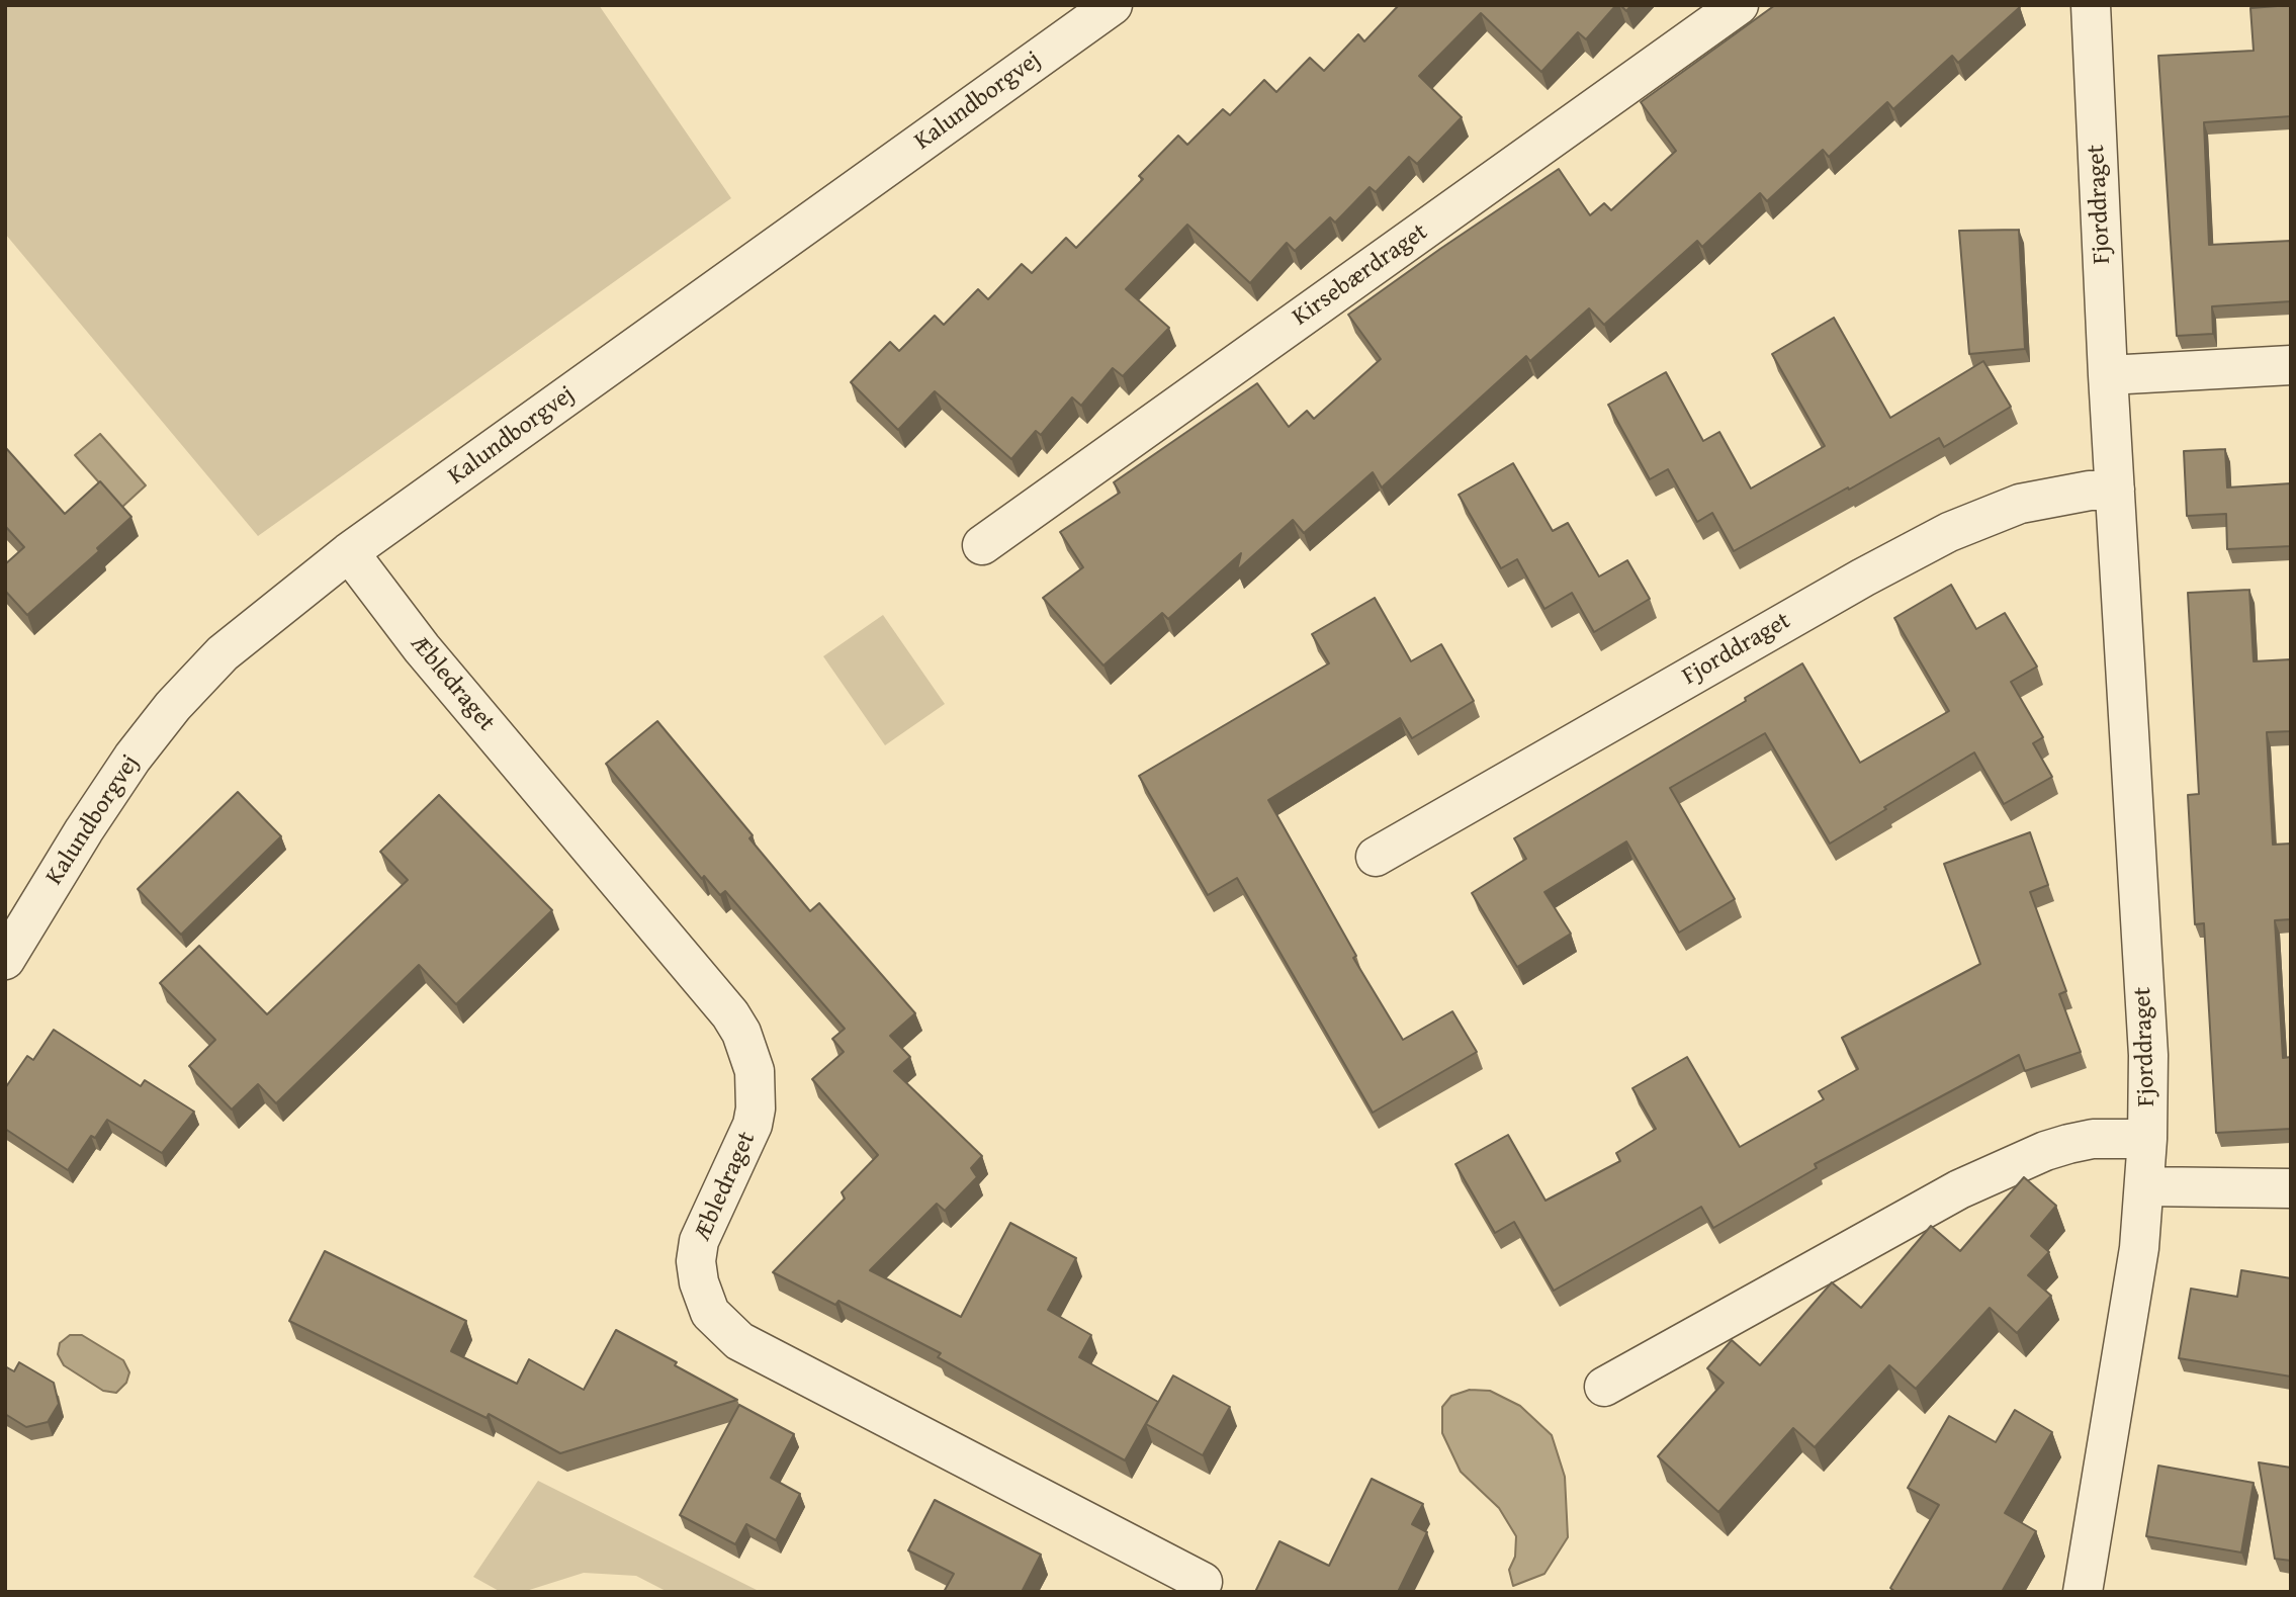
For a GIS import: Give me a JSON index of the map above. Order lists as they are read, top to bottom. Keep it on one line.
{"streets":{"street":["Kalundborgvej","Fjorddraget","Kirsebærdraget","Æbledraget"]},"crossings":[["Kalundborgvej","Æbledraget"]]}
